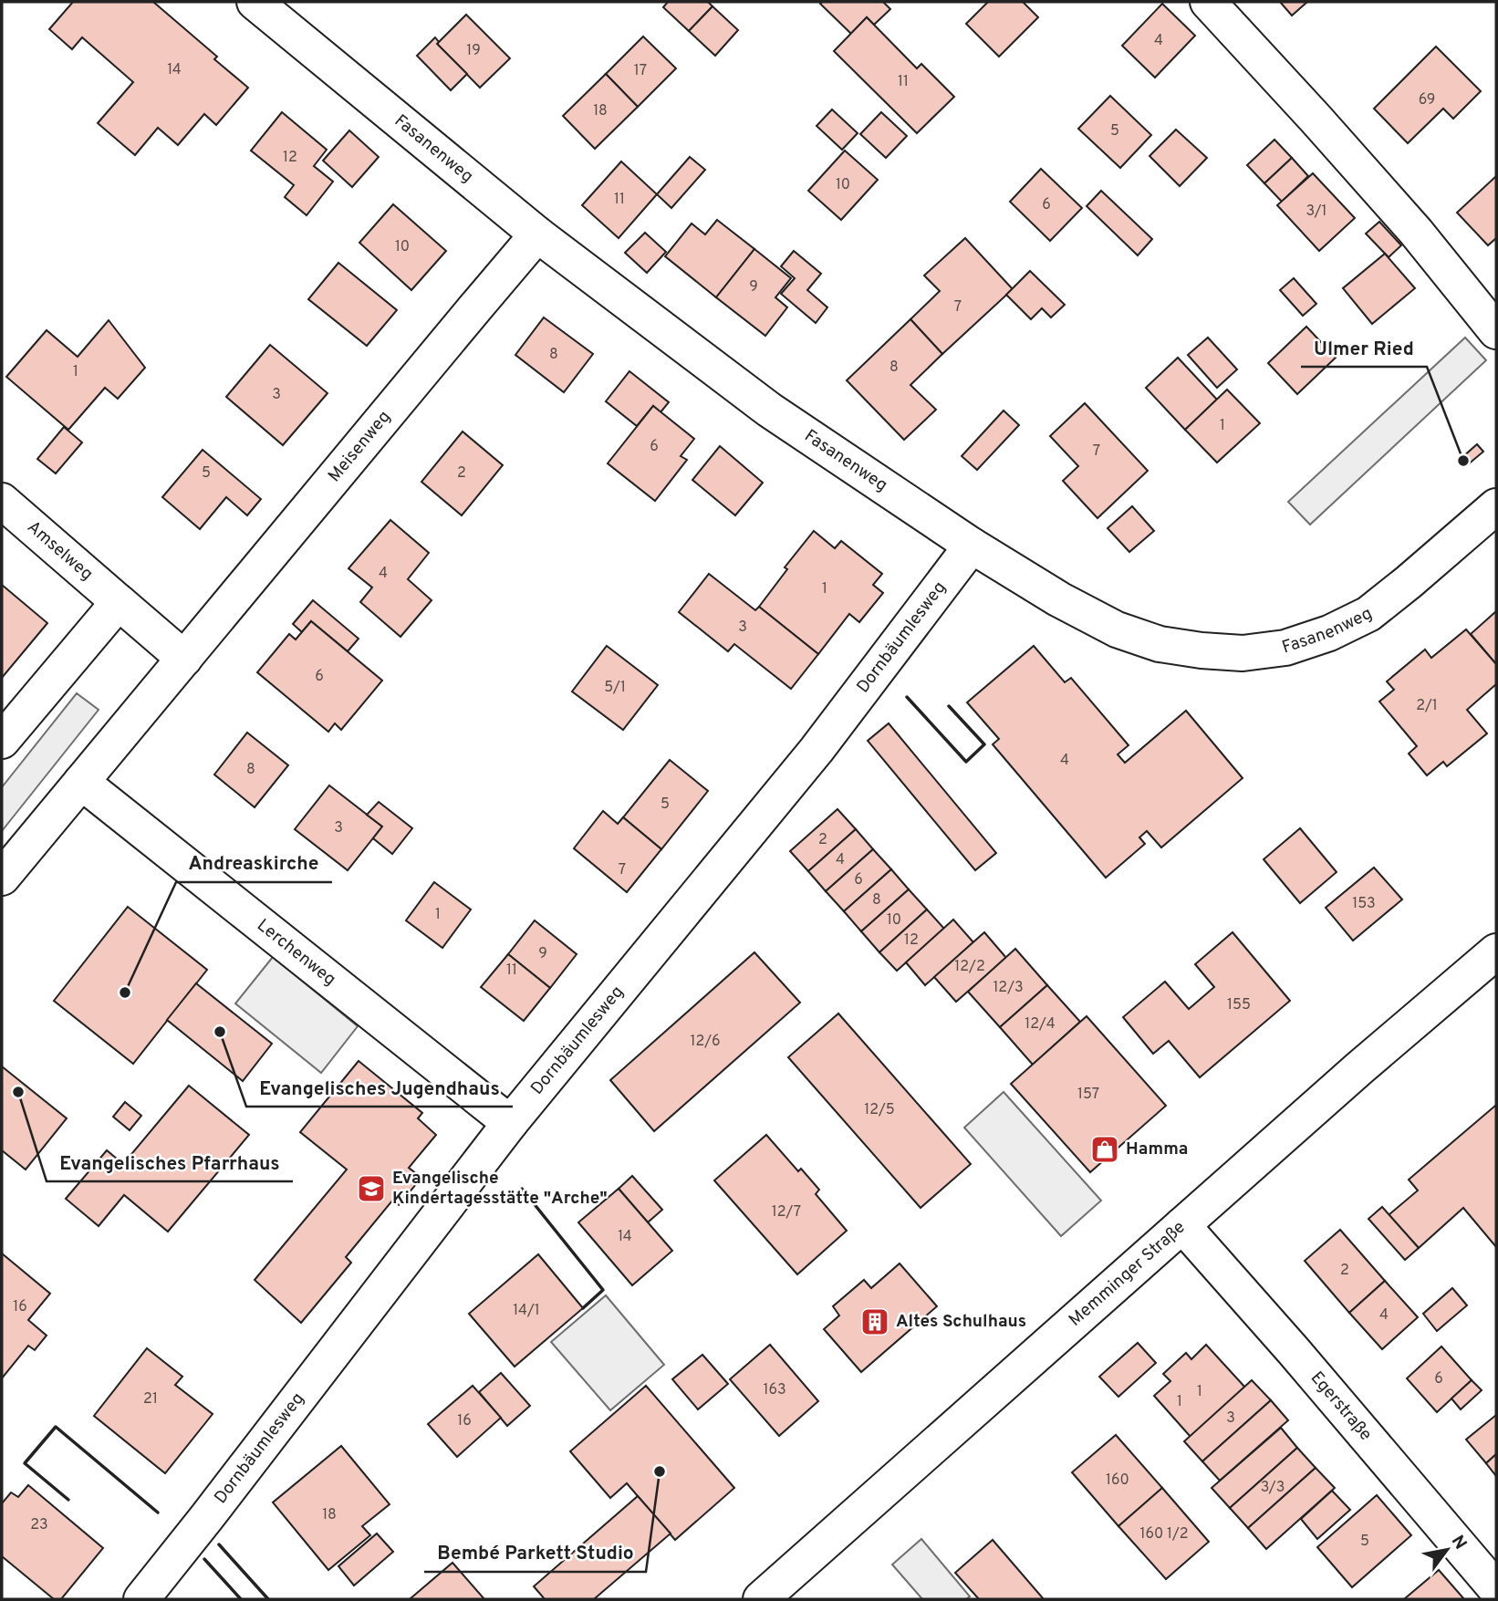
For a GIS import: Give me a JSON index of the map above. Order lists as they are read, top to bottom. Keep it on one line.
{"streets":{"street":["Fasanenweg","Meisenweg","Amselweg","Dornbäumlesweg","Lerchenweg","Memminger Straße","Egerstraße"]},"crossings":[["Fasanenweg","Meisenweg"],["Fasanenweg","Dornbäumlesweg"],["Meisenweg","Lerchenweg"],["Dornbäumlesweg","Lerchenweg"],["Memminger Straße","Egerstraße"]],"places":{"other":["Ulmer Ried","Andreaskirche","Evangelisches Jugendhaus","Evangelisches Pfarrhaus","Bembé Parkett Studio"],"shop":["Hamma"],"school or university":["Evangelische Kindertagesstätte \"Arche\""],"building":["Altes Schulhaus"]},"house_numbers":["4","19","14","17","11","69","18","5","12","10","11","6","3/1","10","9","7","8","8","1","3","1","6","7","5","2","4","1","3","6","5/1","2/1","4","8","5","3","2","4","7","6","8","153","1","10","12","9","12/2","11","12/3","155","12/4","12/6","157","12/5","12/7","14","2","16","14/1","4","6","163","1","21","1","3","16","160","3/3","18","23","160 1/2","5"],"north":"top right"}
